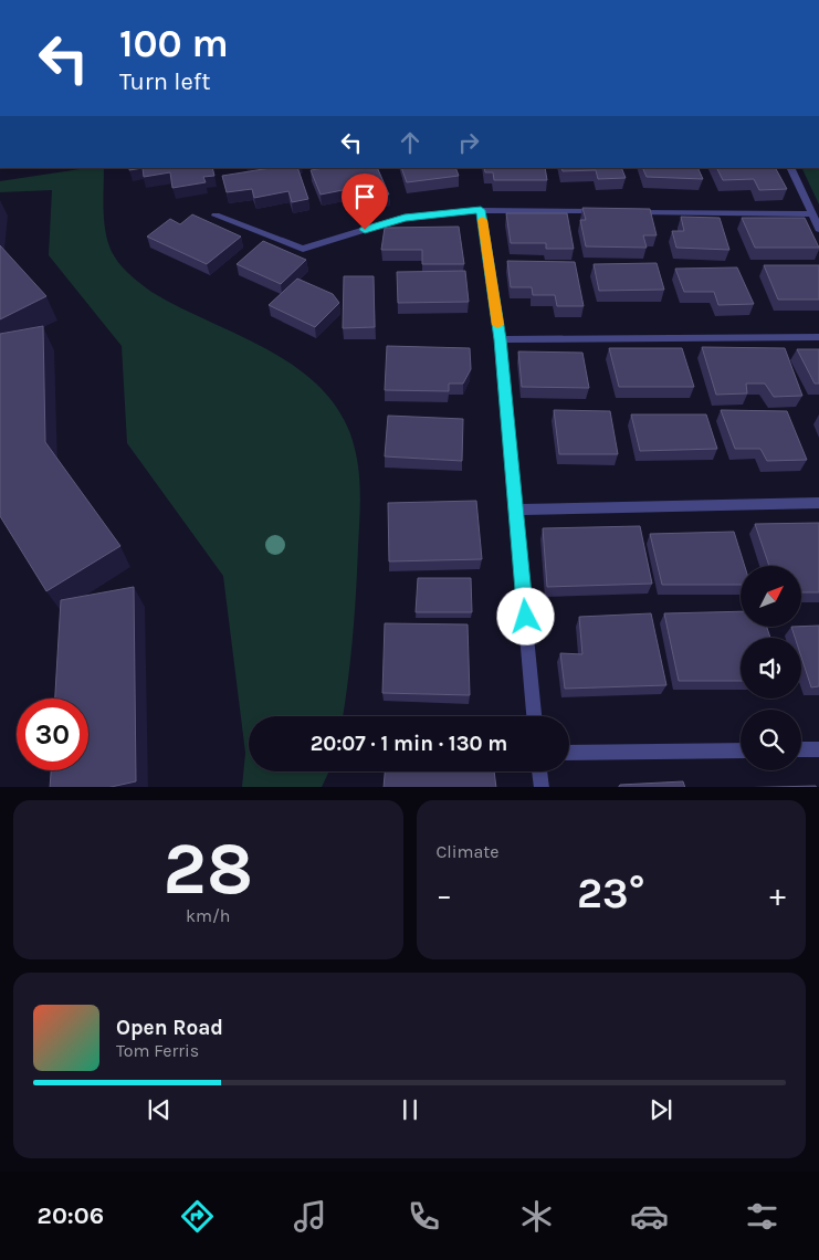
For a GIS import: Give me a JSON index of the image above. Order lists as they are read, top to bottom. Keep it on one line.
{"north":"top right","page":{"turn":["100 m","Turn left"],"limit":"30","trip":"20:07 · 1 min · 130 m","tile":[["28","km/h"],"Climate"],"heat":["−","23°","+"],"song":["Open Road","Tom Ferris"],"tabs":"20:06"}}
